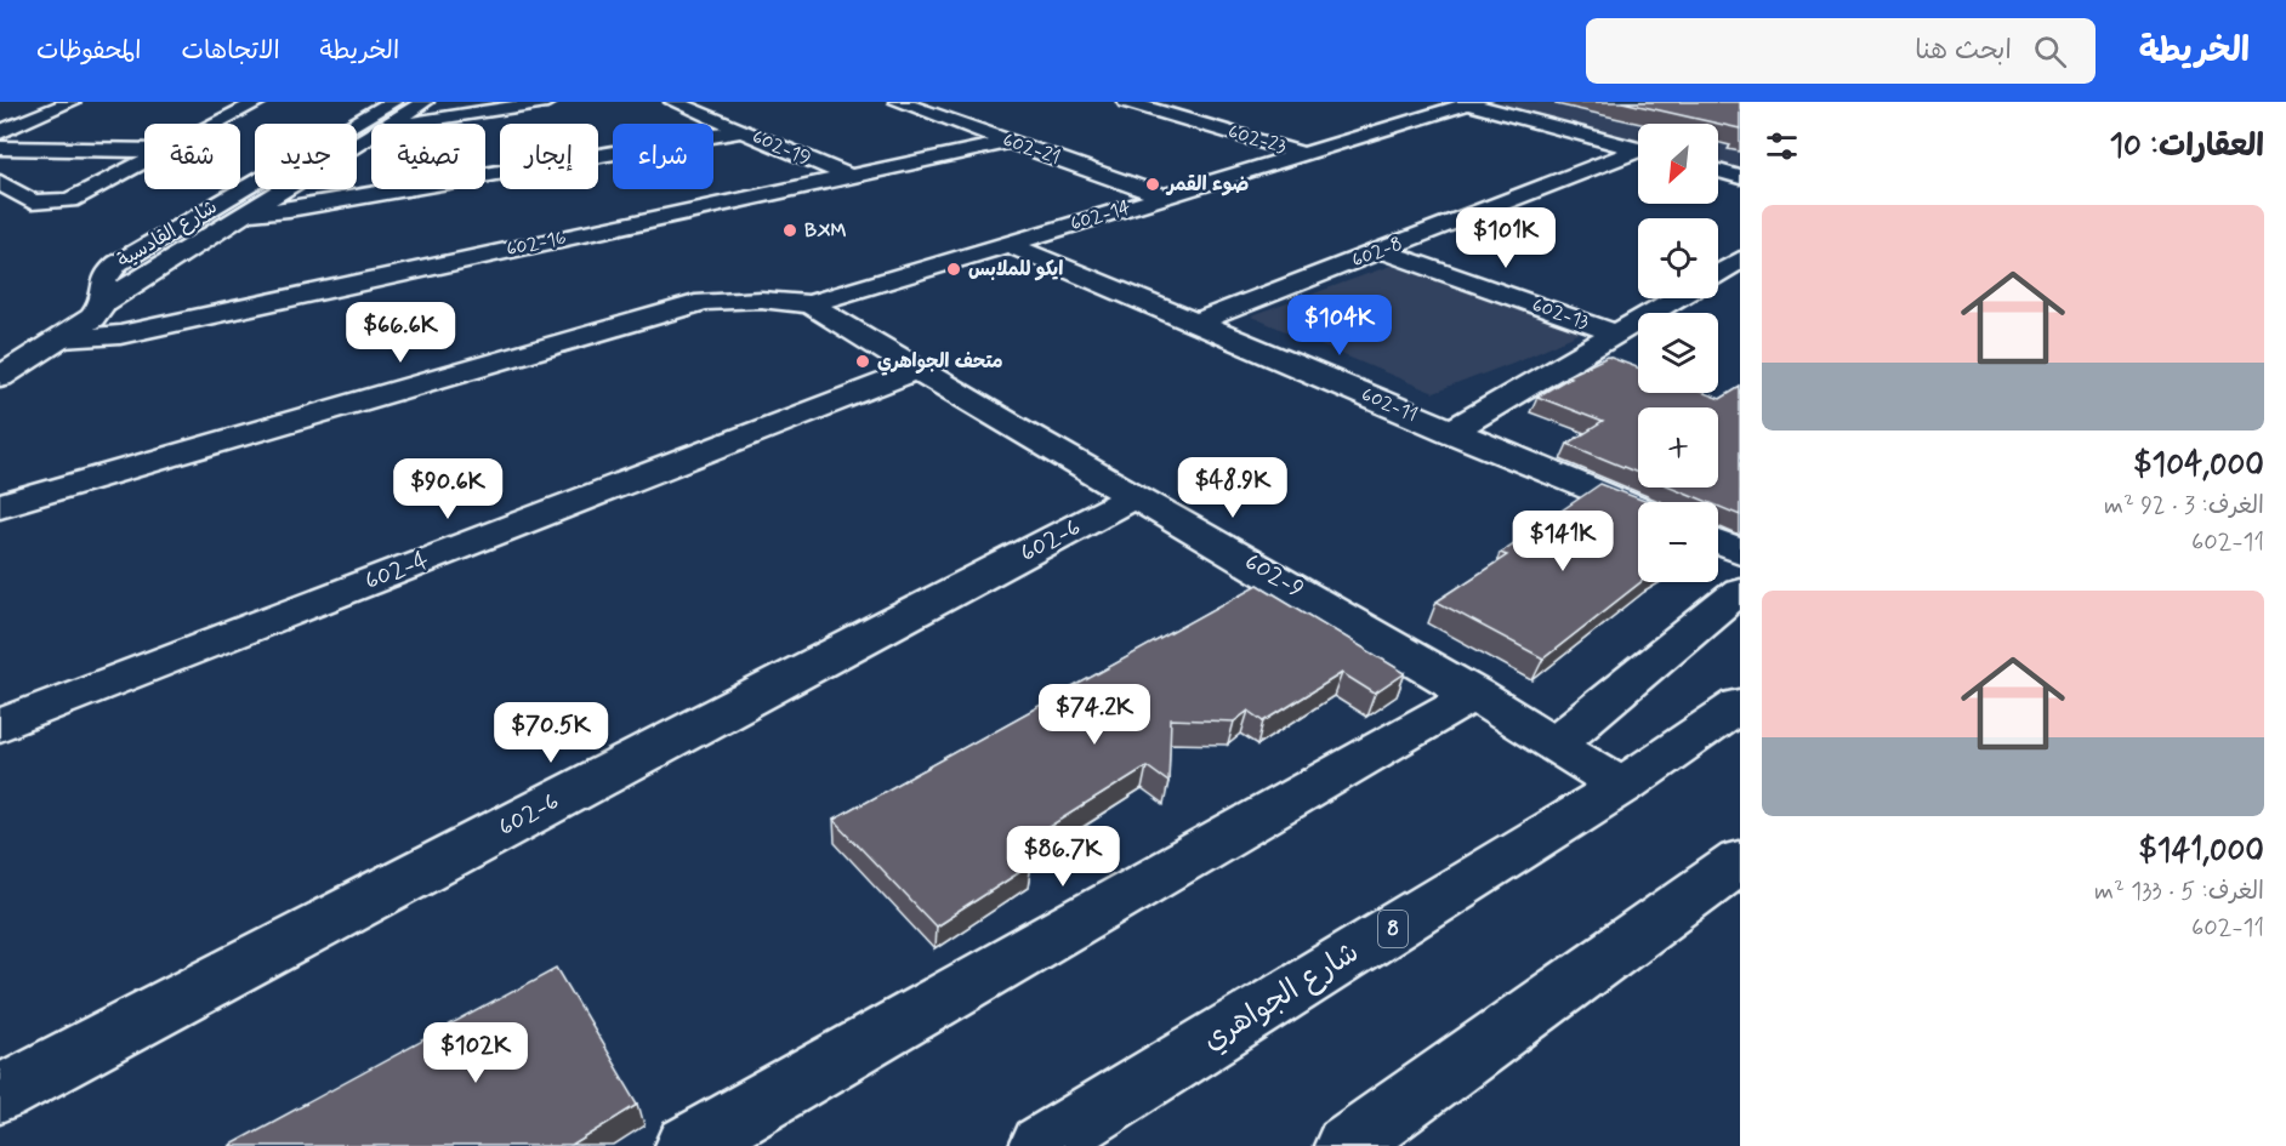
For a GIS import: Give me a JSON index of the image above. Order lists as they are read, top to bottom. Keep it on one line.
{"streets":{"main road":["602-23","602-19","602-21","602-14","شارع القادسية","602-16","602-8","602-13","602-11","602-6","602-4","602-9","8","شارع الجواهري"]},"crossings":[["602-23","602-14"],["602-19","602-16"],["602-21","602-14"],["602-21","602-16"],["602-14","602-11"],["602-14","602-9"],["602-8","602-13"],["602-8","602-11"],["602-6","602-9"],["602-4","602-9"],["602-9","شارع الجواهري"]],"places":["ضوء القمر","BXM","ايكو للملابس","متحف الجواهري"],"north":"bottom left","page":{"header":"الخريطة","search":"ابحث هنا","nav":["الخريطة","الاتجاهات","المحفوظات"],"heading":"العقارات: 10","map_buttons":["+","−"],"chip":["شراء","إيجار","تصفية","جديد","شقة"],"list":[{"name":"$104,000","note":"الغرف: 3 · 92 m² · 602-11"},{"name":"$141,000","note":"الغرف: 5 · 133 m² · 602-11"}],"price":["$101K","$104K","$66.6K","$48.9K","$90.6K","$141K","$74.2K","$70.5K","$86.7K","$102K"]}}
